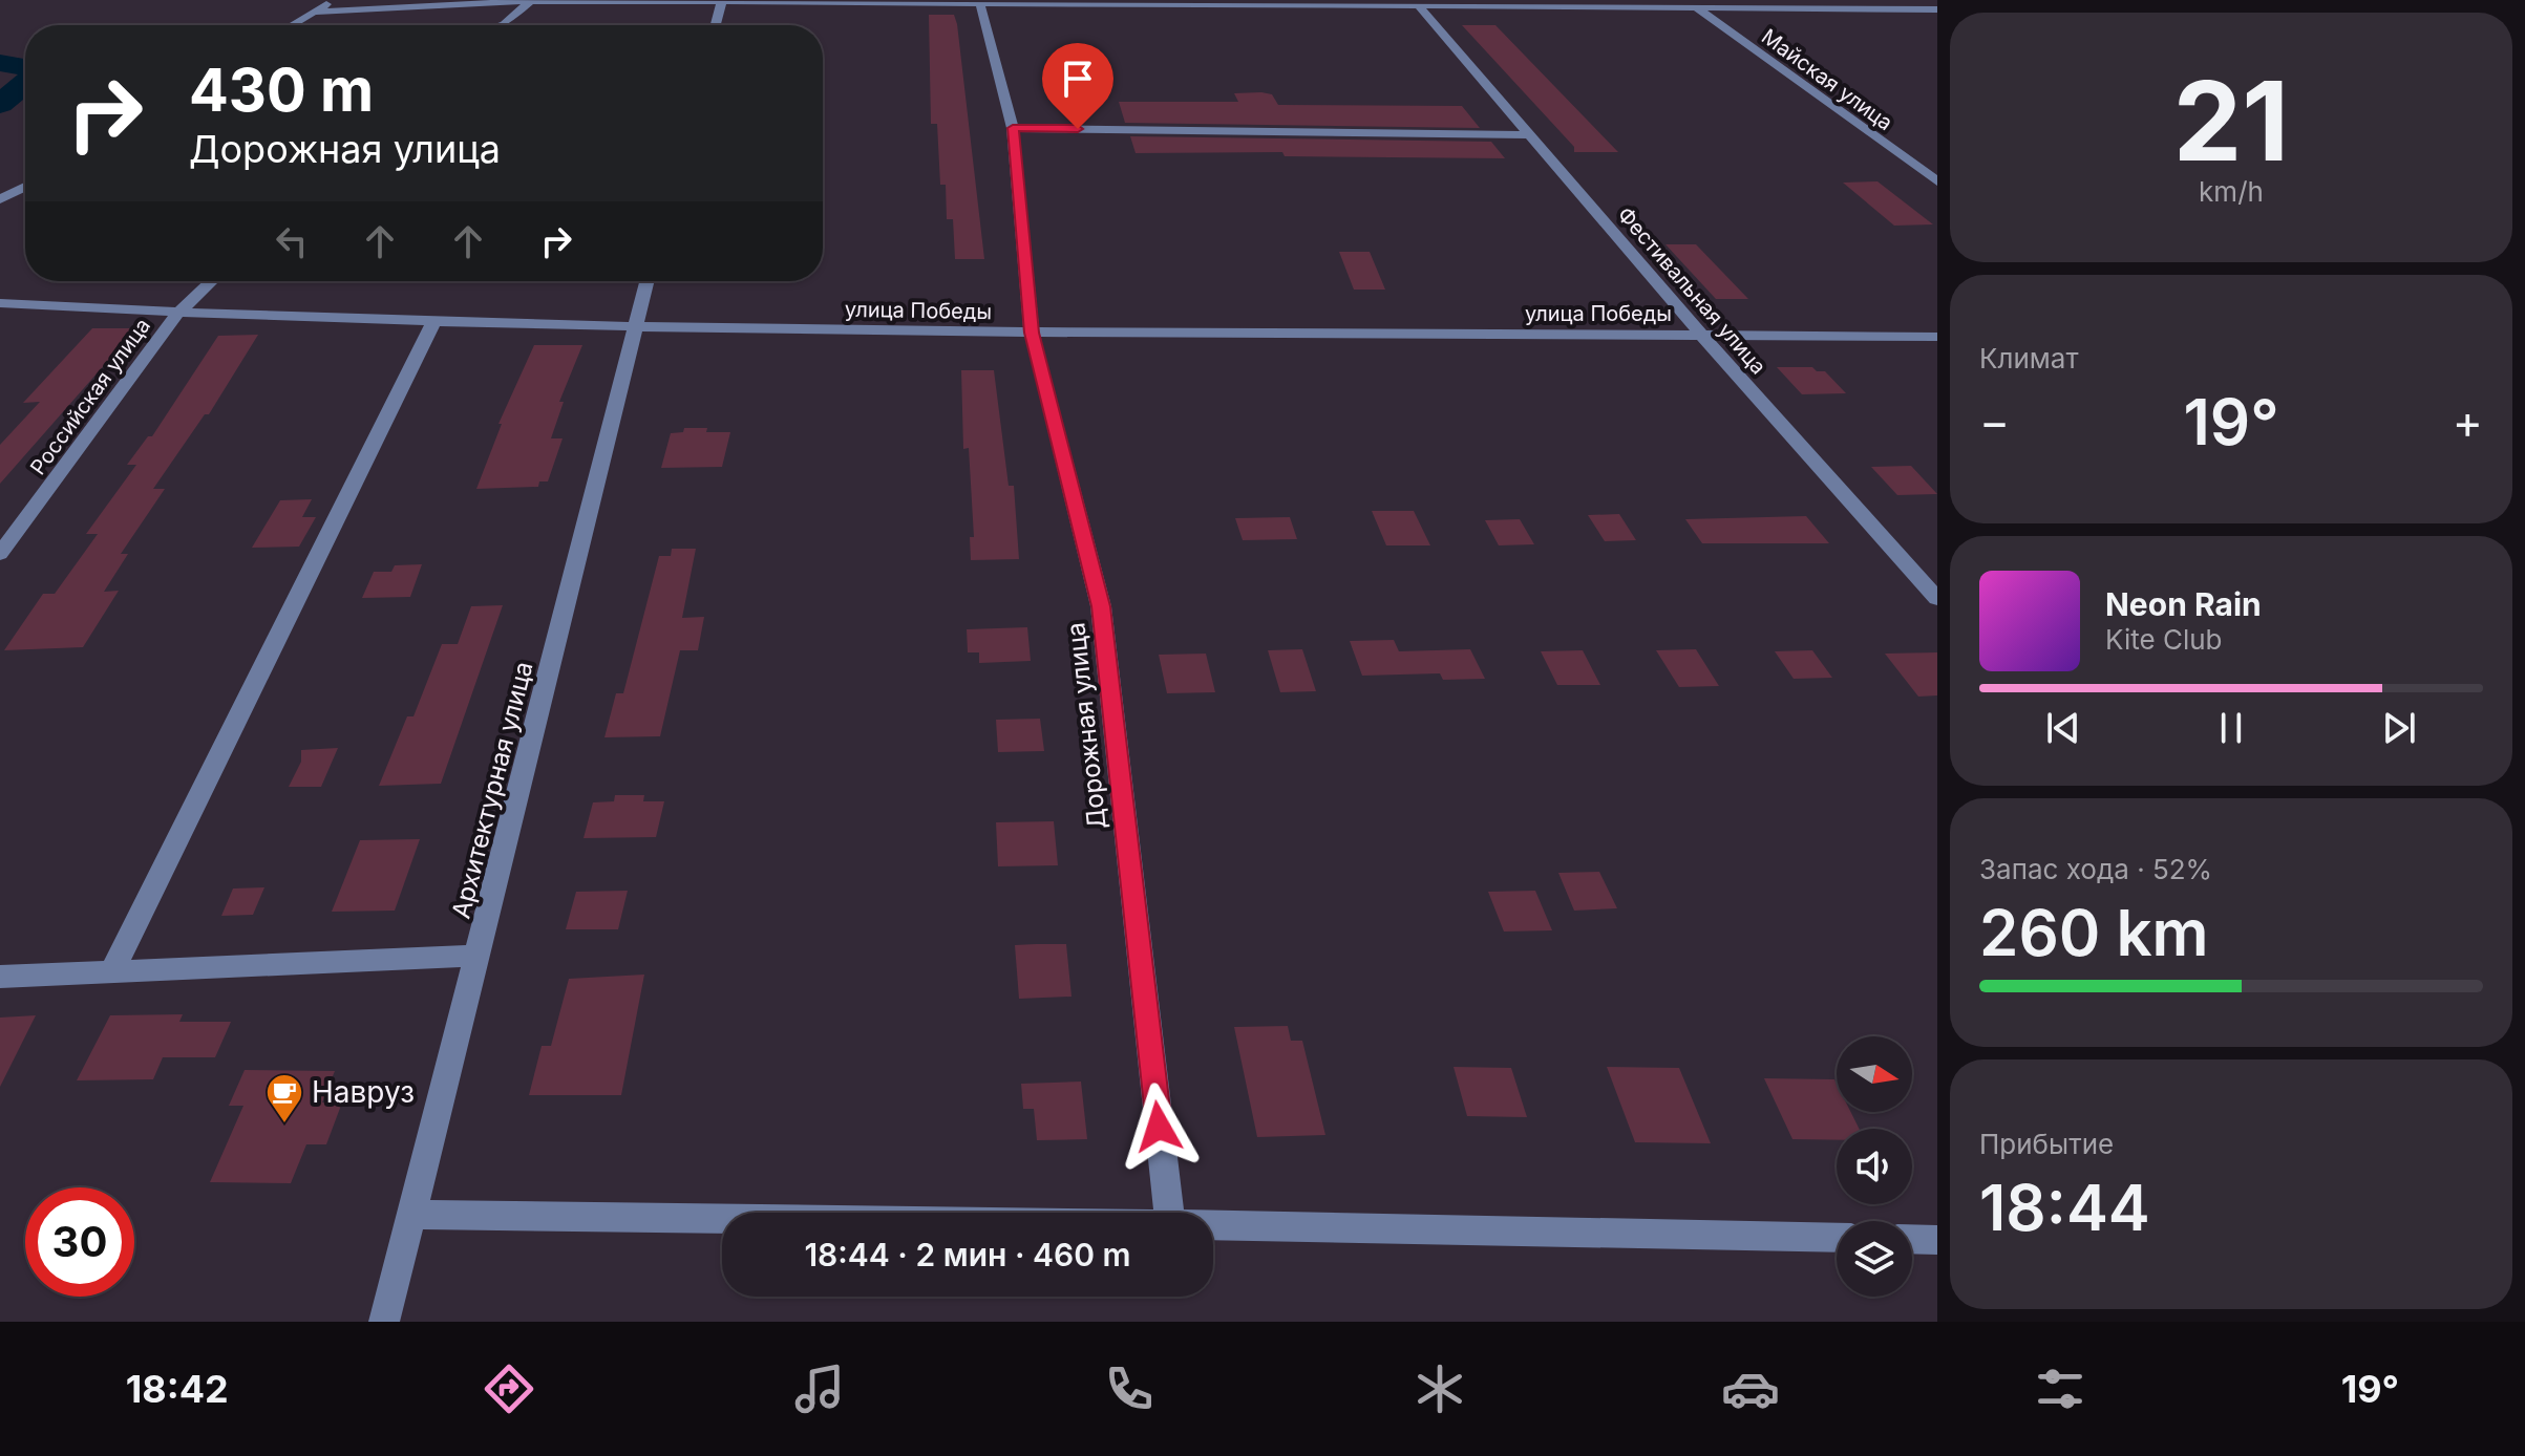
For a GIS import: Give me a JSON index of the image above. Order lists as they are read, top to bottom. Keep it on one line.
{"streets":{"street":["Майская улица","Фестивальная улица","улица Победы","Российская улица","Дорожная улица","Архитектурная улица"]},"crossings":[["Фестивальная улица","улица Победы"],["улица Победы","Российская улица"],["улица Победы","Дорожная улица"],["улица Победы","Архитектурная улица"]],"places":{"cafe":["Навруз"]},"north":"right","page":{"tile":[["21","km/h"],"Климат",["Запас хода · 52%","260 km"],["Прибытие","18:44"]],"turn":["430 m","Дорожная улица"],"heat":["−","19°","+"],"song":["Neon Rain","Kite Club"],"limit":"30","trip":"18:44 · 2 мин · 460 m","tabs":["18:42","19°"]}}
